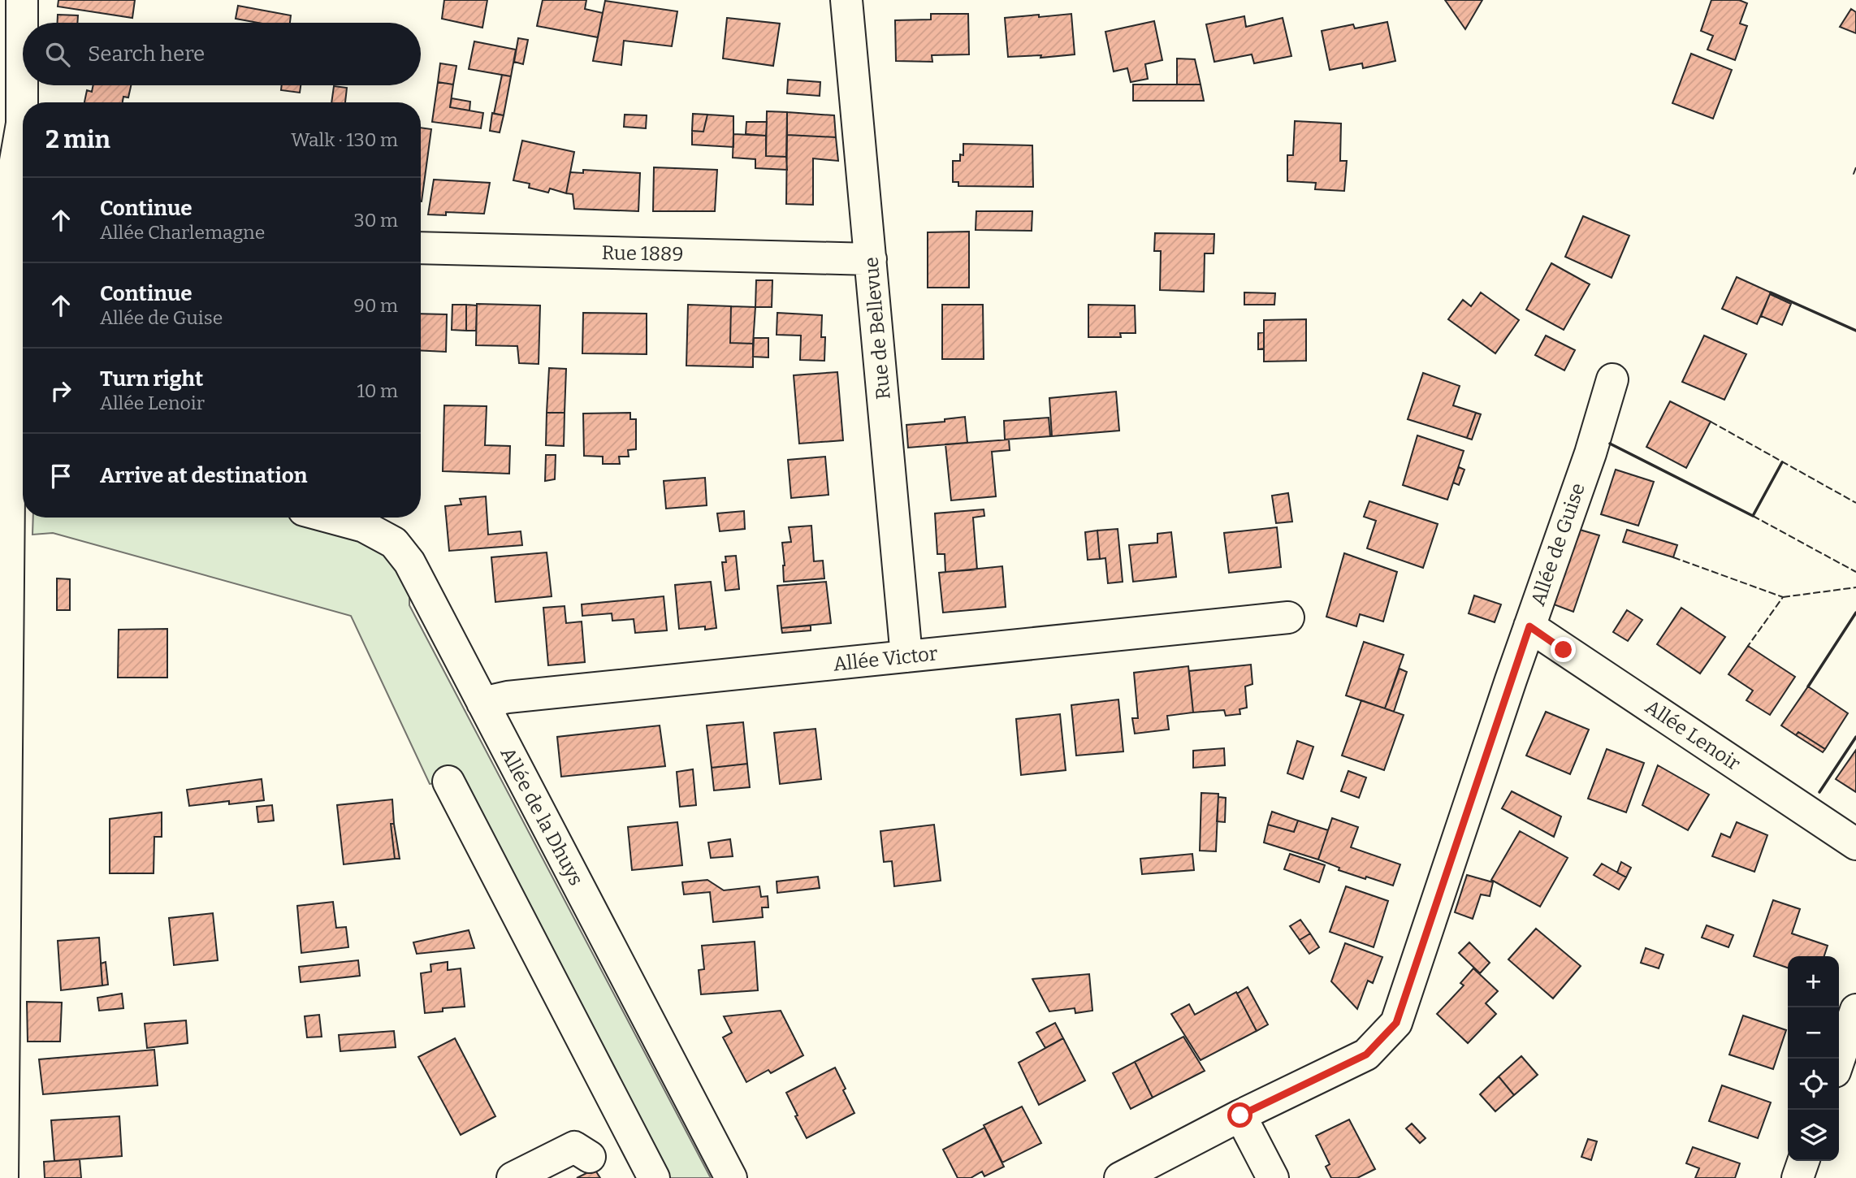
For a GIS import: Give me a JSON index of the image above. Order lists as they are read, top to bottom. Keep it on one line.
{"streets":{"street":["Rue 1889","Rue de Bellevue","Allée de Guise","Allée Victor","Allée Lenoir","Allée de la Dhuys"]},"crossings":[["Rue 1889","Rue de Bellevue"],["Rue de Bellevue","Allée Victor"],["Allée de Guise","Allée Lenoir"],["Allée Victor","Allée de la Dhuys"]],"page":{"search":"Search here","heading":["2 min","Walk · 130 m"],"list":[["Continue","Allée Charlemagne","30 m"],["Continue","Allée de Guise","90 m"],["Turn right","Allée Lenoir","10 m"],"Arrive at destination"],"map_buttons":["+","−"]}}
